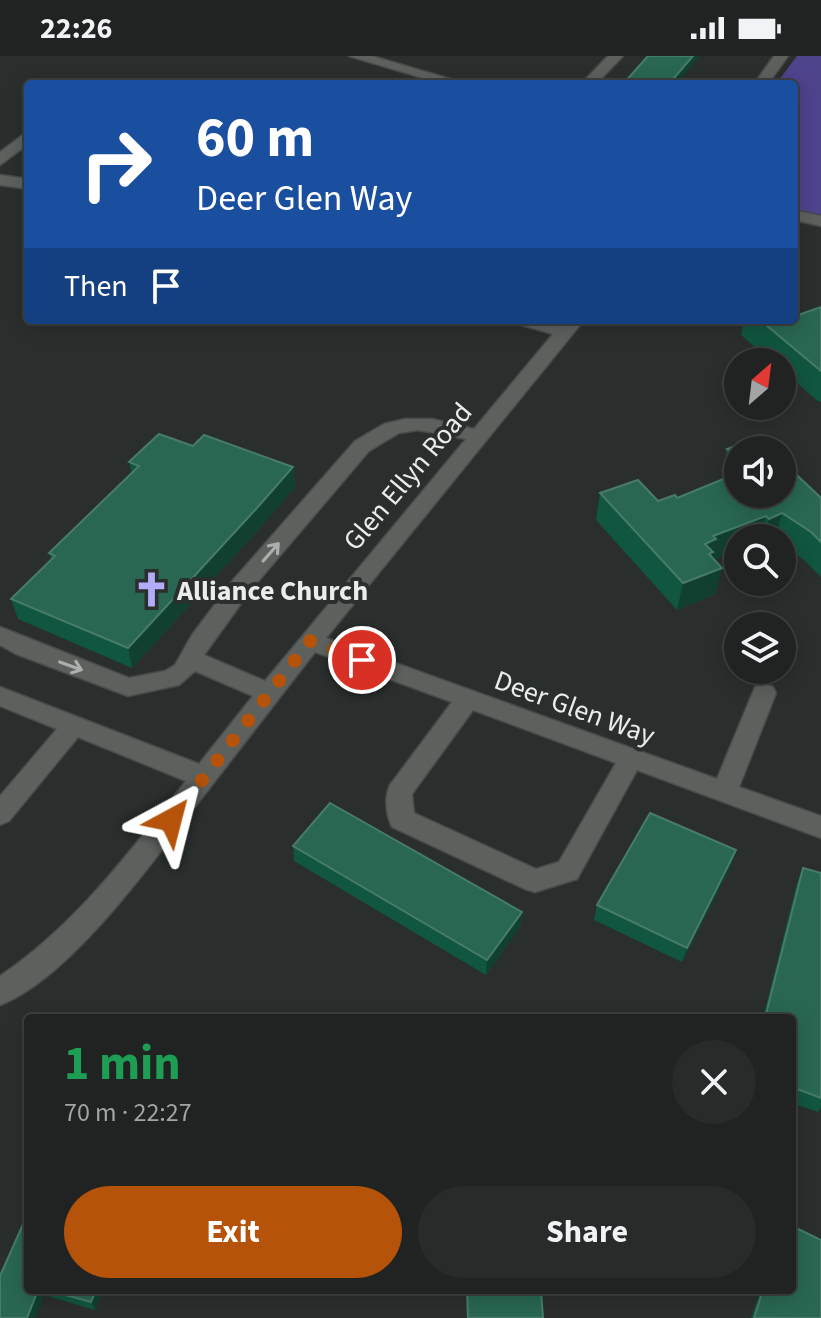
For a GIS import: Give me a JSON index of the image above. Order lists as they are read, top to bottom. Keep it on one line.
{"streets":{"street":["Glen Ellyn Road","Deer Glen Way"]},"crossings":[["Glen Ellyn Road","Deer Glen Way"]],"places":{"church":["Alliance Church"]},"north":"top right","page":{"status":"22:26","turn":["60 m","Deer Glen Way"],"then":"Then","heading":["1 min","70 m · 22:27"],"buttons":["Exit","Share"]}}
